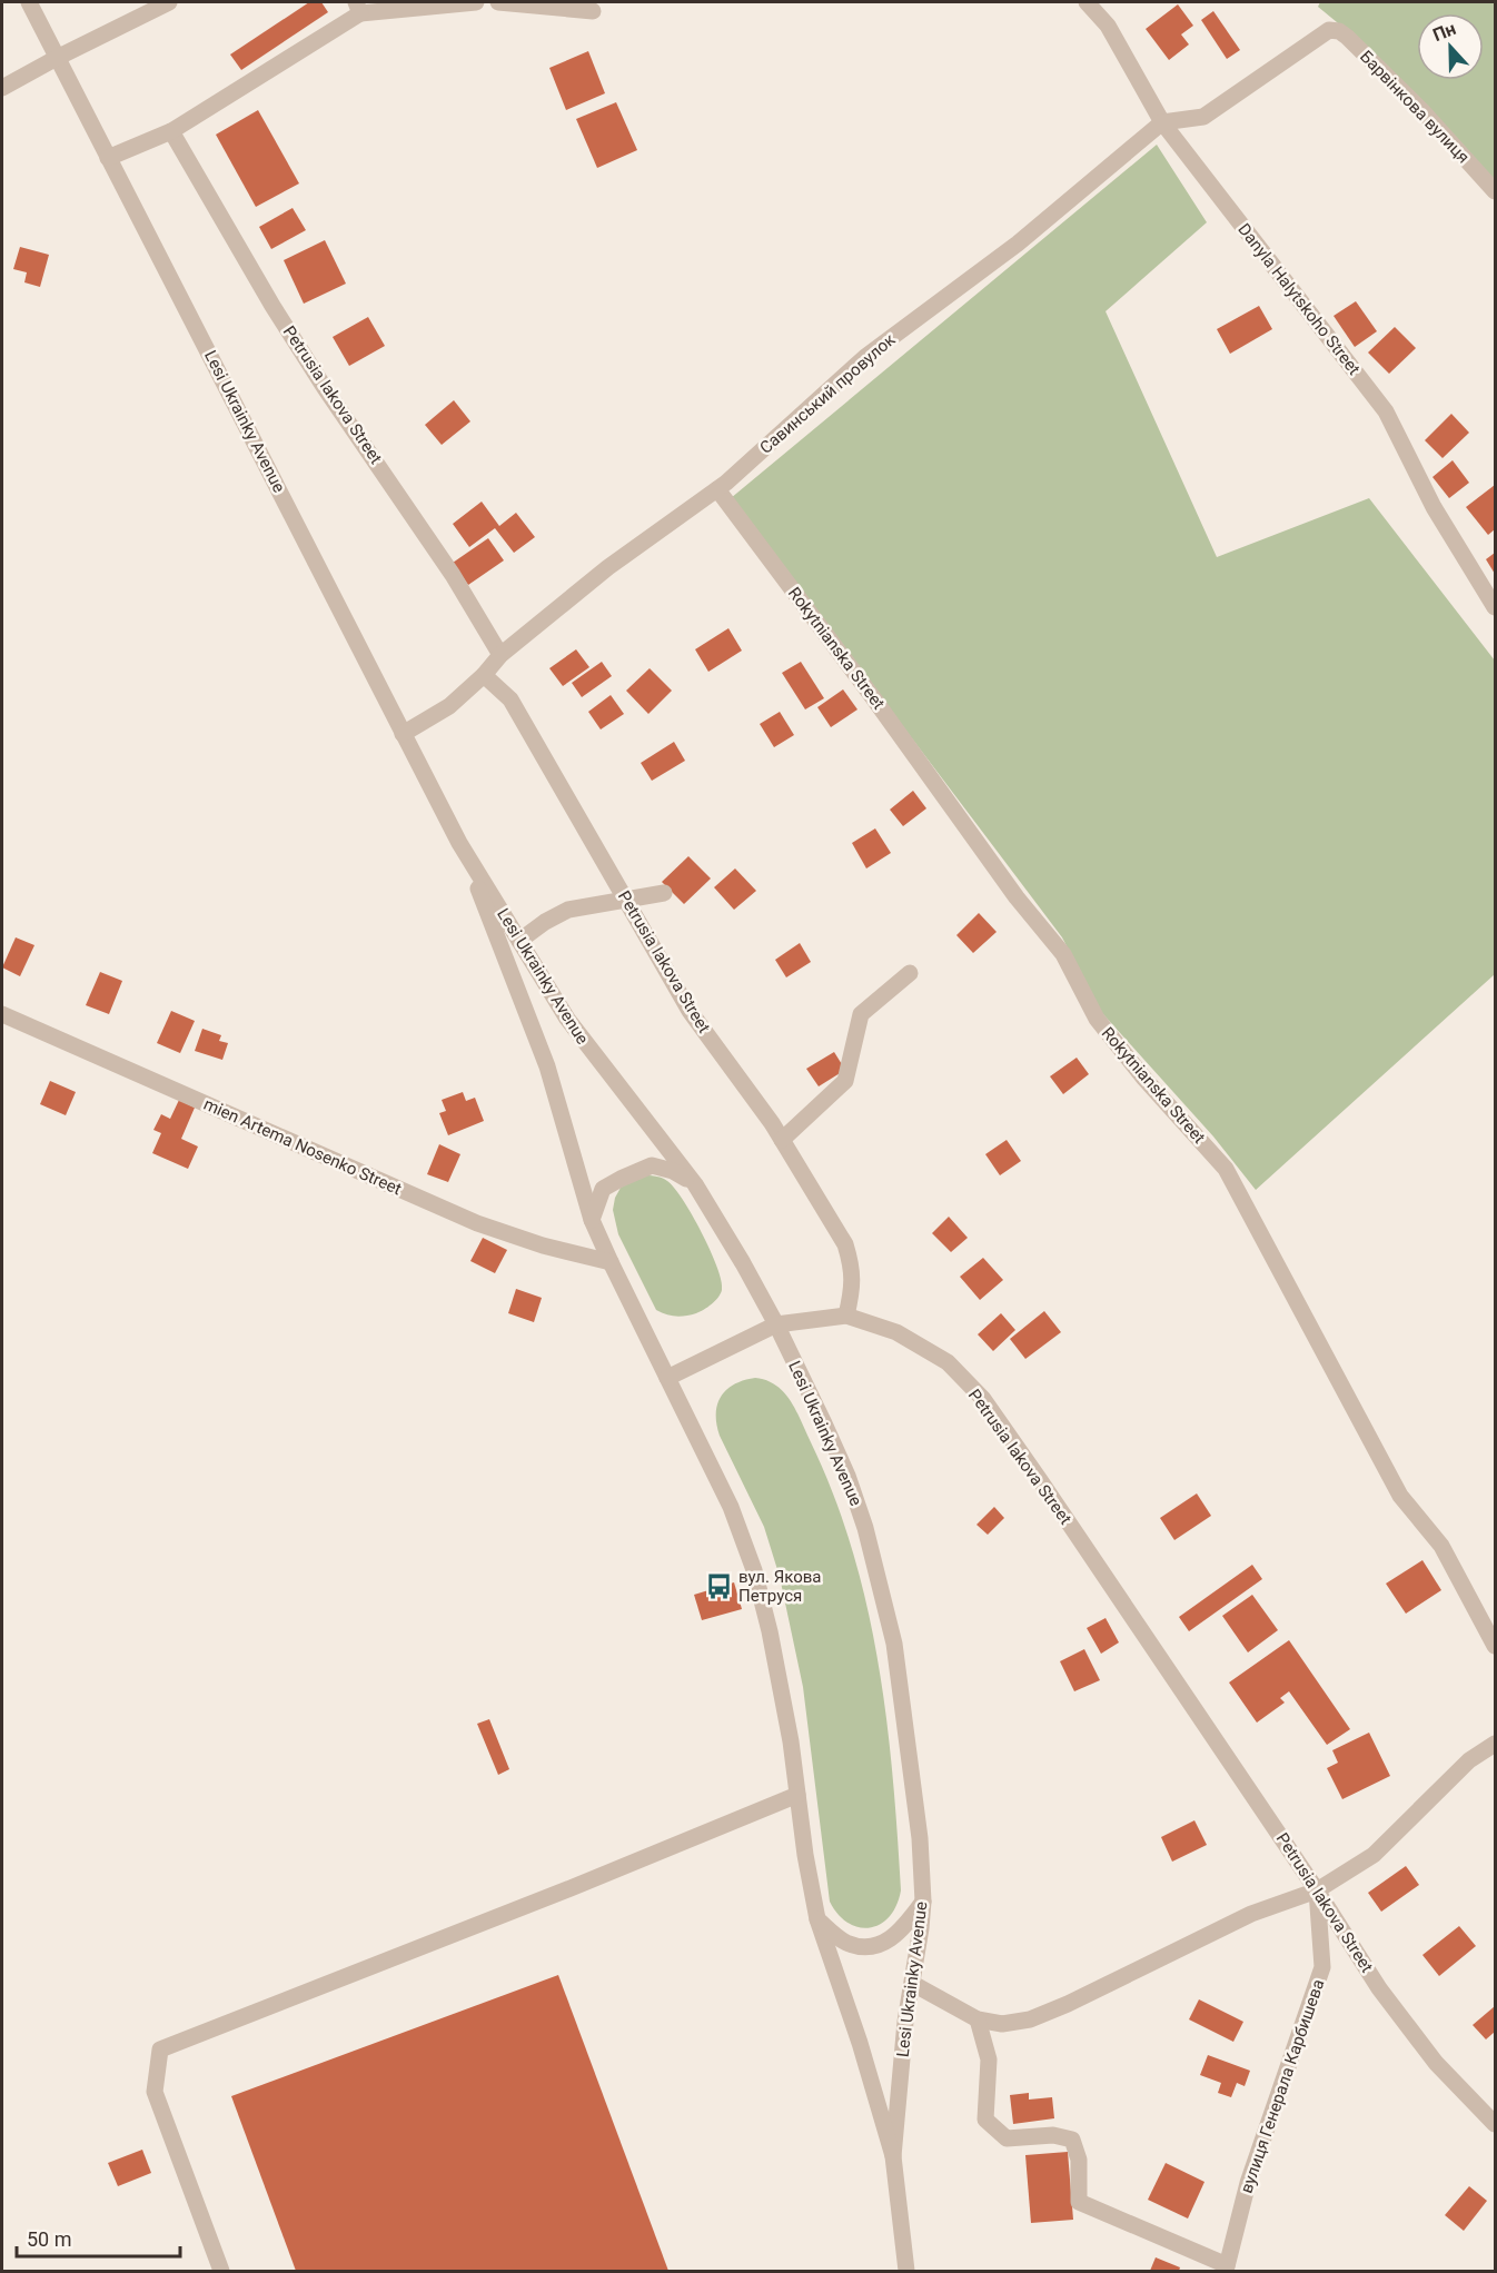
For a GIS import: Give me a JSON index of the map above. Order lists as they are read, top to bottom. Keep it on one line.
{"streets":{"street":["Барвінкова вулиця","Danyla Halytskoho Street","Савинський провулок","Petrusia Iakova Street","Lesi Ukrainky Avenue","Rokytnianska Street","mien Artema Nosenko Street","вулиця Генерала Карбишева"]},"crossings":[["Барвінкова вулиця","Danyla Halytskoho Street"],["Барвінкова вулиця","Савинський провулок"],["Danyla Halytskoho Street","Савинський провулок"],["Савинський провулок","Petrusia Iakova Street"],["Савинський провулок","Lesi Ukrainky Avenue"],["Савинський провулок","Rokytnianska Street"],["Petrusia Iakova Street","вулиця Генерала Карбишева"],["Lesi Ukrainky Avenue","mien Artema Nosenko Street"]],"places":{"bus stop":["вул. Якова Петруся"]},"scale_bar":"50 m","north":"top"}
